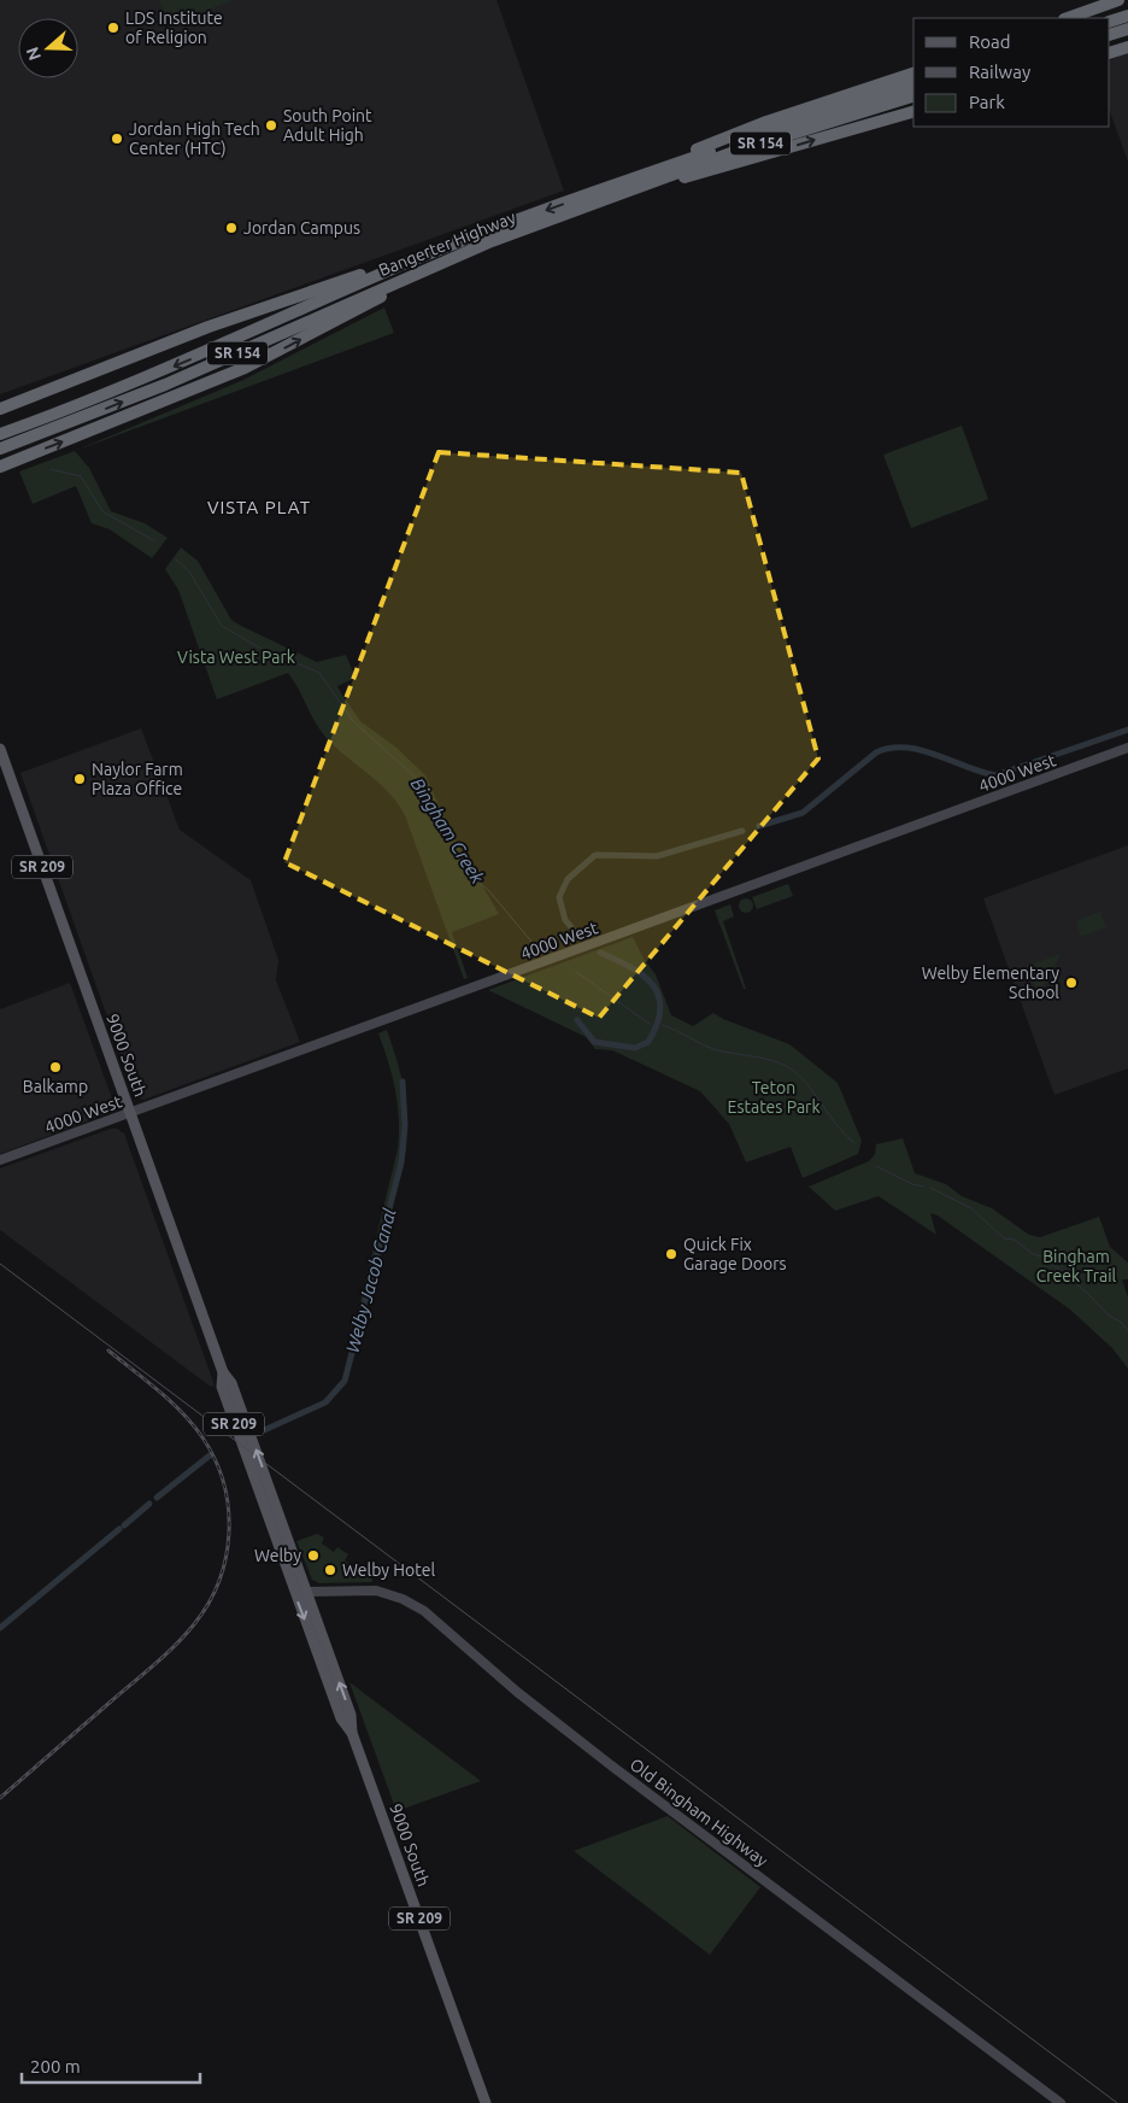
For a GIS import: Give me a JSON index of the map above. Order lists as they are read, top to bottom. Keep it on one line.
{"streets":{"highway":["SR 154","Bangerter Highway"],"main road":["4000 West","SR 209","9000 South","Old Bingham Highway"]},"crossings":[["4000 West","9000 South"],["9000 South","Old Bingham Highway"]],"districts":["VISTA PLAT"],"water":["Bingham Creek","Welby Jacob Canal"],"parks":["Vista West Park","Teton Estates Park","Bingham Creek Trail"],"places":["LDS Institute of Religion","South Point Adult High","Jordan High Tech Center (HTC)","Jordan Campus","Naylor Farm Plaza Office","Welby Elementary School","Balkamp","Quick Fix Garage Doors","Welby","Welby Hotel"],"legend":["Road","Railway","Park"],"scale_bar":"200 m","north":"left"}
